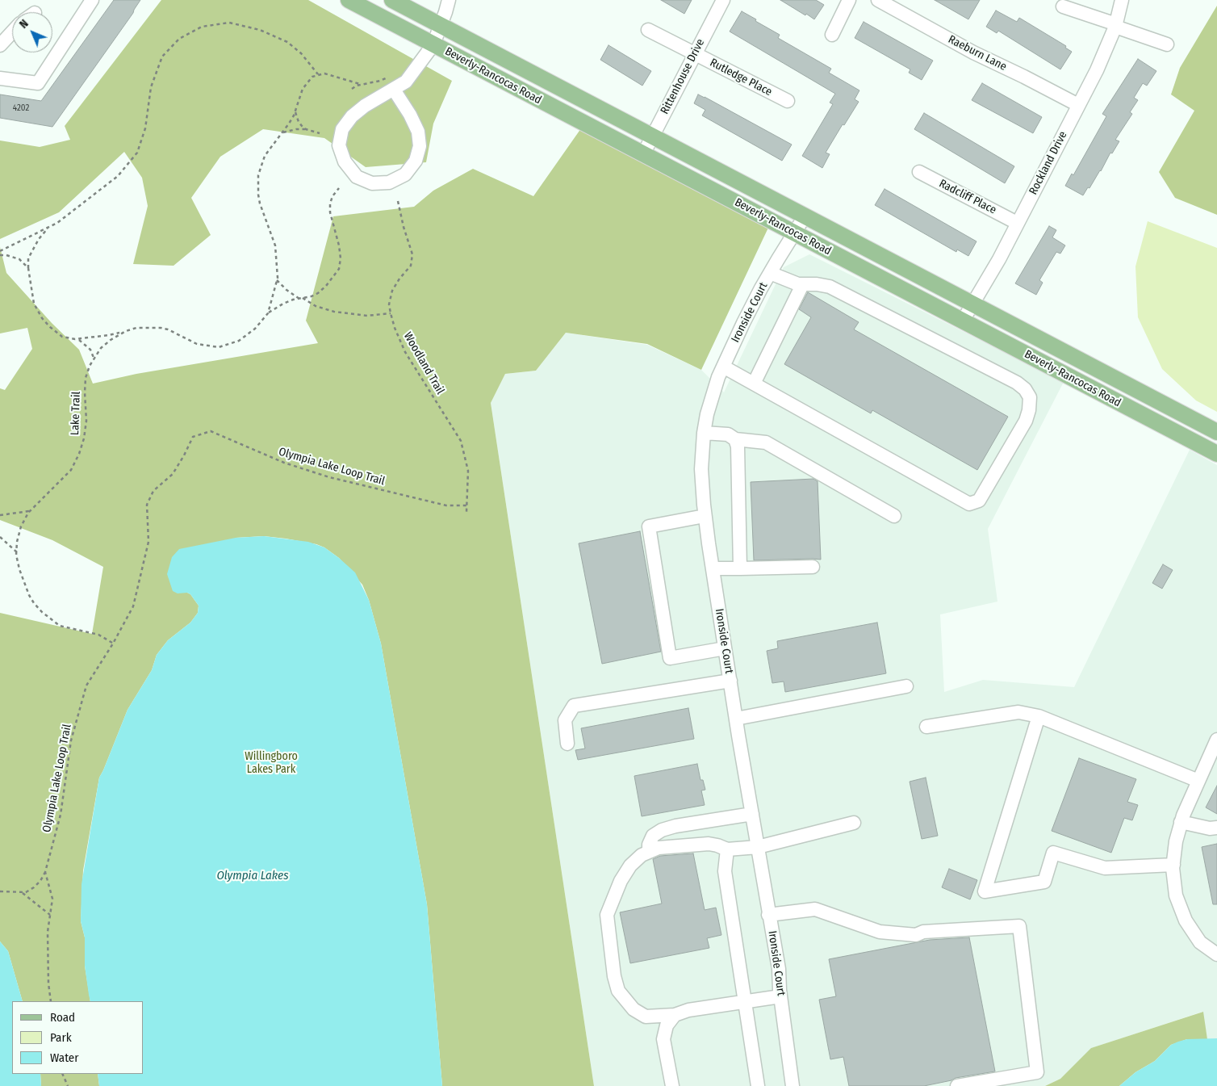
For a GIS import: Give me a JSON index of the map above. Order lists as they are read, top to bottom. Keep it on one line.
{"streets":{"main road":["Beverly-Rancocas Road"],"street":["Raeburn Lane","Rittenhouse Drive","Rutledge Place","Rockland Drive","Radcliff Place","Ironside Court"],"path":["Woodland Trail","Lake Trail","Olympia Lake Loop Trail"]},"crossings":[["Raeburn Lane","Rockland Drive"],["Beverly-Rancocas Road","Rittenhouse Drive"],["Beverly-Rancocas Road","Rockland Drive"],["Beverly-Rancocas Road","Ironside Court"],["Rittenhouse Drive","Rutledge Place"],["Rockland Drive","Radcliff Place"],["Woodland Trail","Olympia Lake Loop Trail"],["Lake Trail","Olympia Lake Loop Trail"]],"water":["Olympia Lakes"],"parks":["Willingboro Lakes Park"],"house_numbers":["4202"],"legend":["Road","Park","Water"],"north":"top left"}
